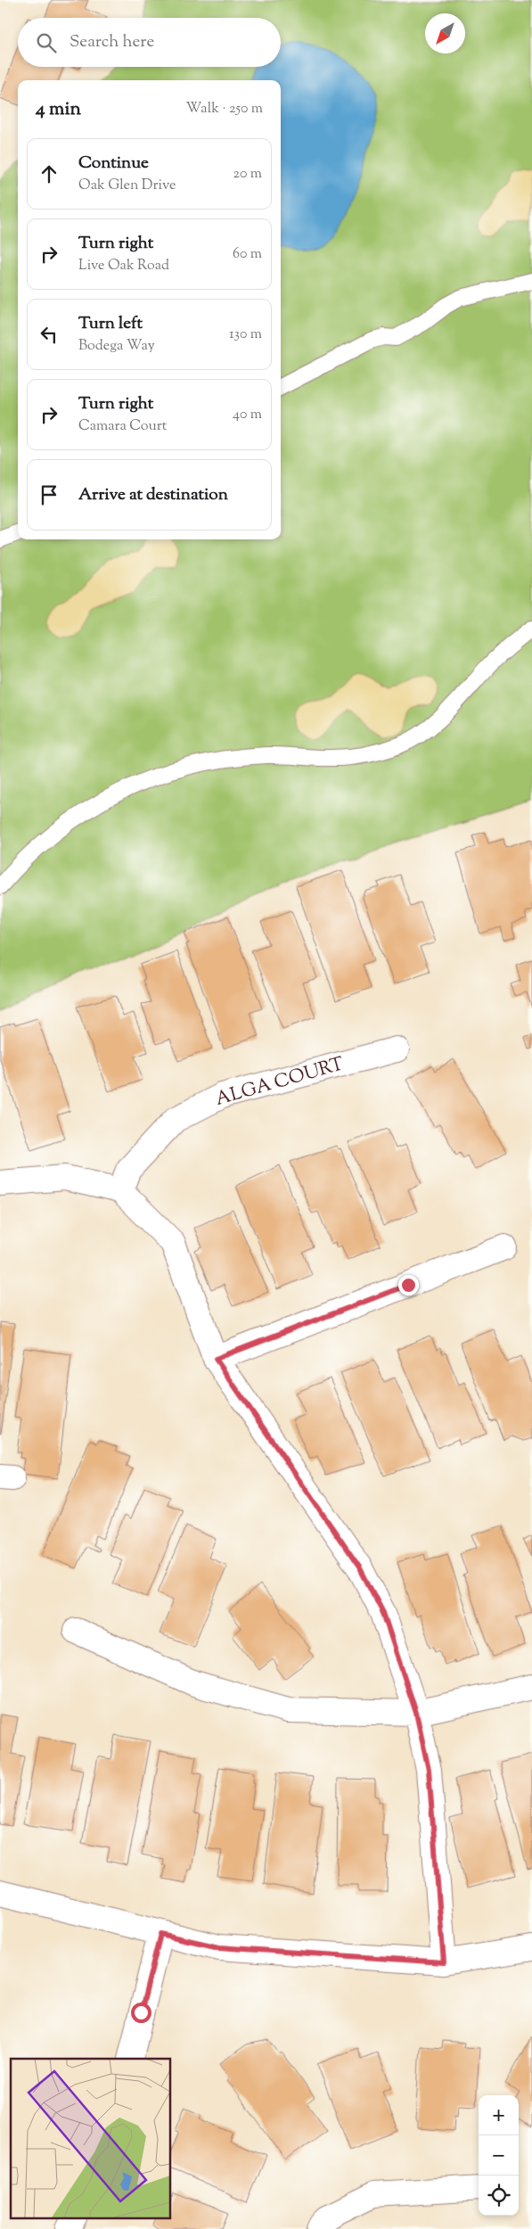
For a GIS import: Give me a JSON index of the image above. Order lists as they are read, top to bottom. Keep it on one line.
{"streets":{"street":["ALGA COURT"]},"north":"bottom left","page":{"search":"Search here","heading":["4 min","Walk · 250 m"],"list":[["Continue","Oak Glen Drive","20 m"],["Turn right","Live Oak Road","60 m"],["Turn left","Bodega Way","130 m"],["Turn right","Camara Court","40 m"],"Arrive at destination"],"map_buttons":["+","−"]}}
